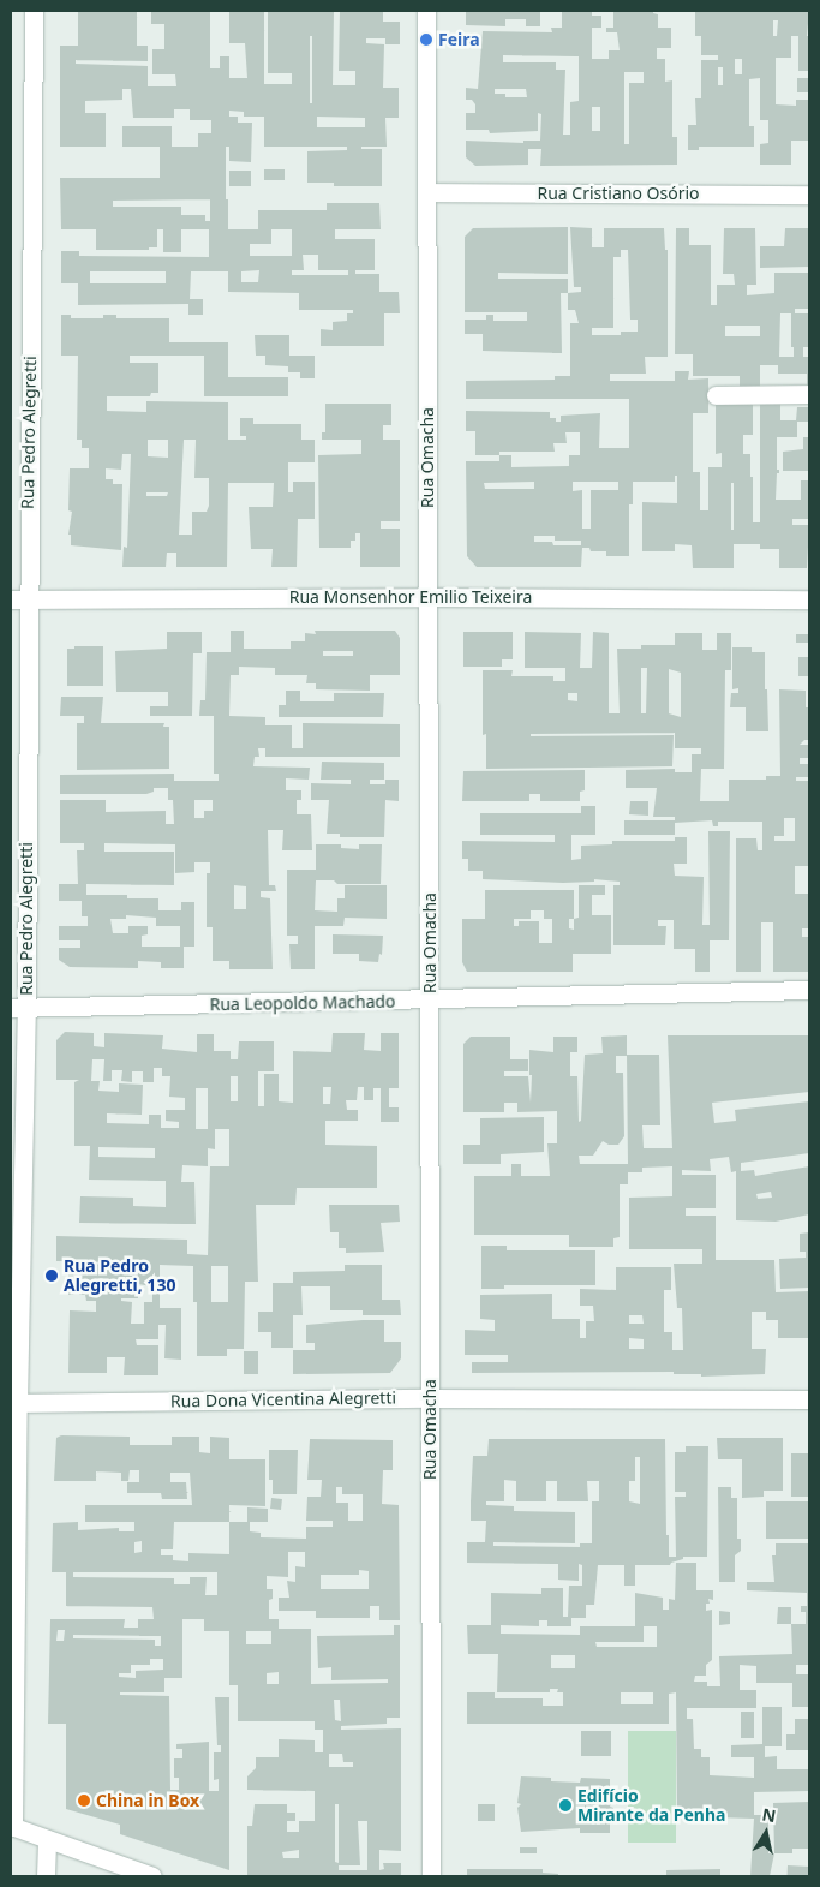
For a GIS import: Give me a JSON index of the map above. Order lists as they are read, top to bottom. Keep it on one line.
{"streets":{"street":["Rua Cristiano Osório","Rua Pedro Alegretti","Rua Omacha","Rua Monsenhor Emilio Teixeira","Rua Leopoldo Machado","Rua Dona Vicentina Alegretti"]},"crossings":[["Rua Cristiano Osório","Rua Omacha"],["Rua Pedro Alegretti","Rua Monsenhor Emilio Teixeira"],["Rua Pedro Alegretti","Rua Leopoldo Machado"],["Rua Pedro Alegretti","Rua Dona Vicentina Alegretti"],["Rua Omacha","Rua Monsenhor Emilio Teixeira"],["Rua Omacha","Rua Leopoldo Machado"],["Rua Omacha","Rua Dona Vicentina Alegretti"]],"places":["Feira","Rua Pedro Alegretti, 130","China in Box","Edifício Mirante da Penha"],"north":"top"}
